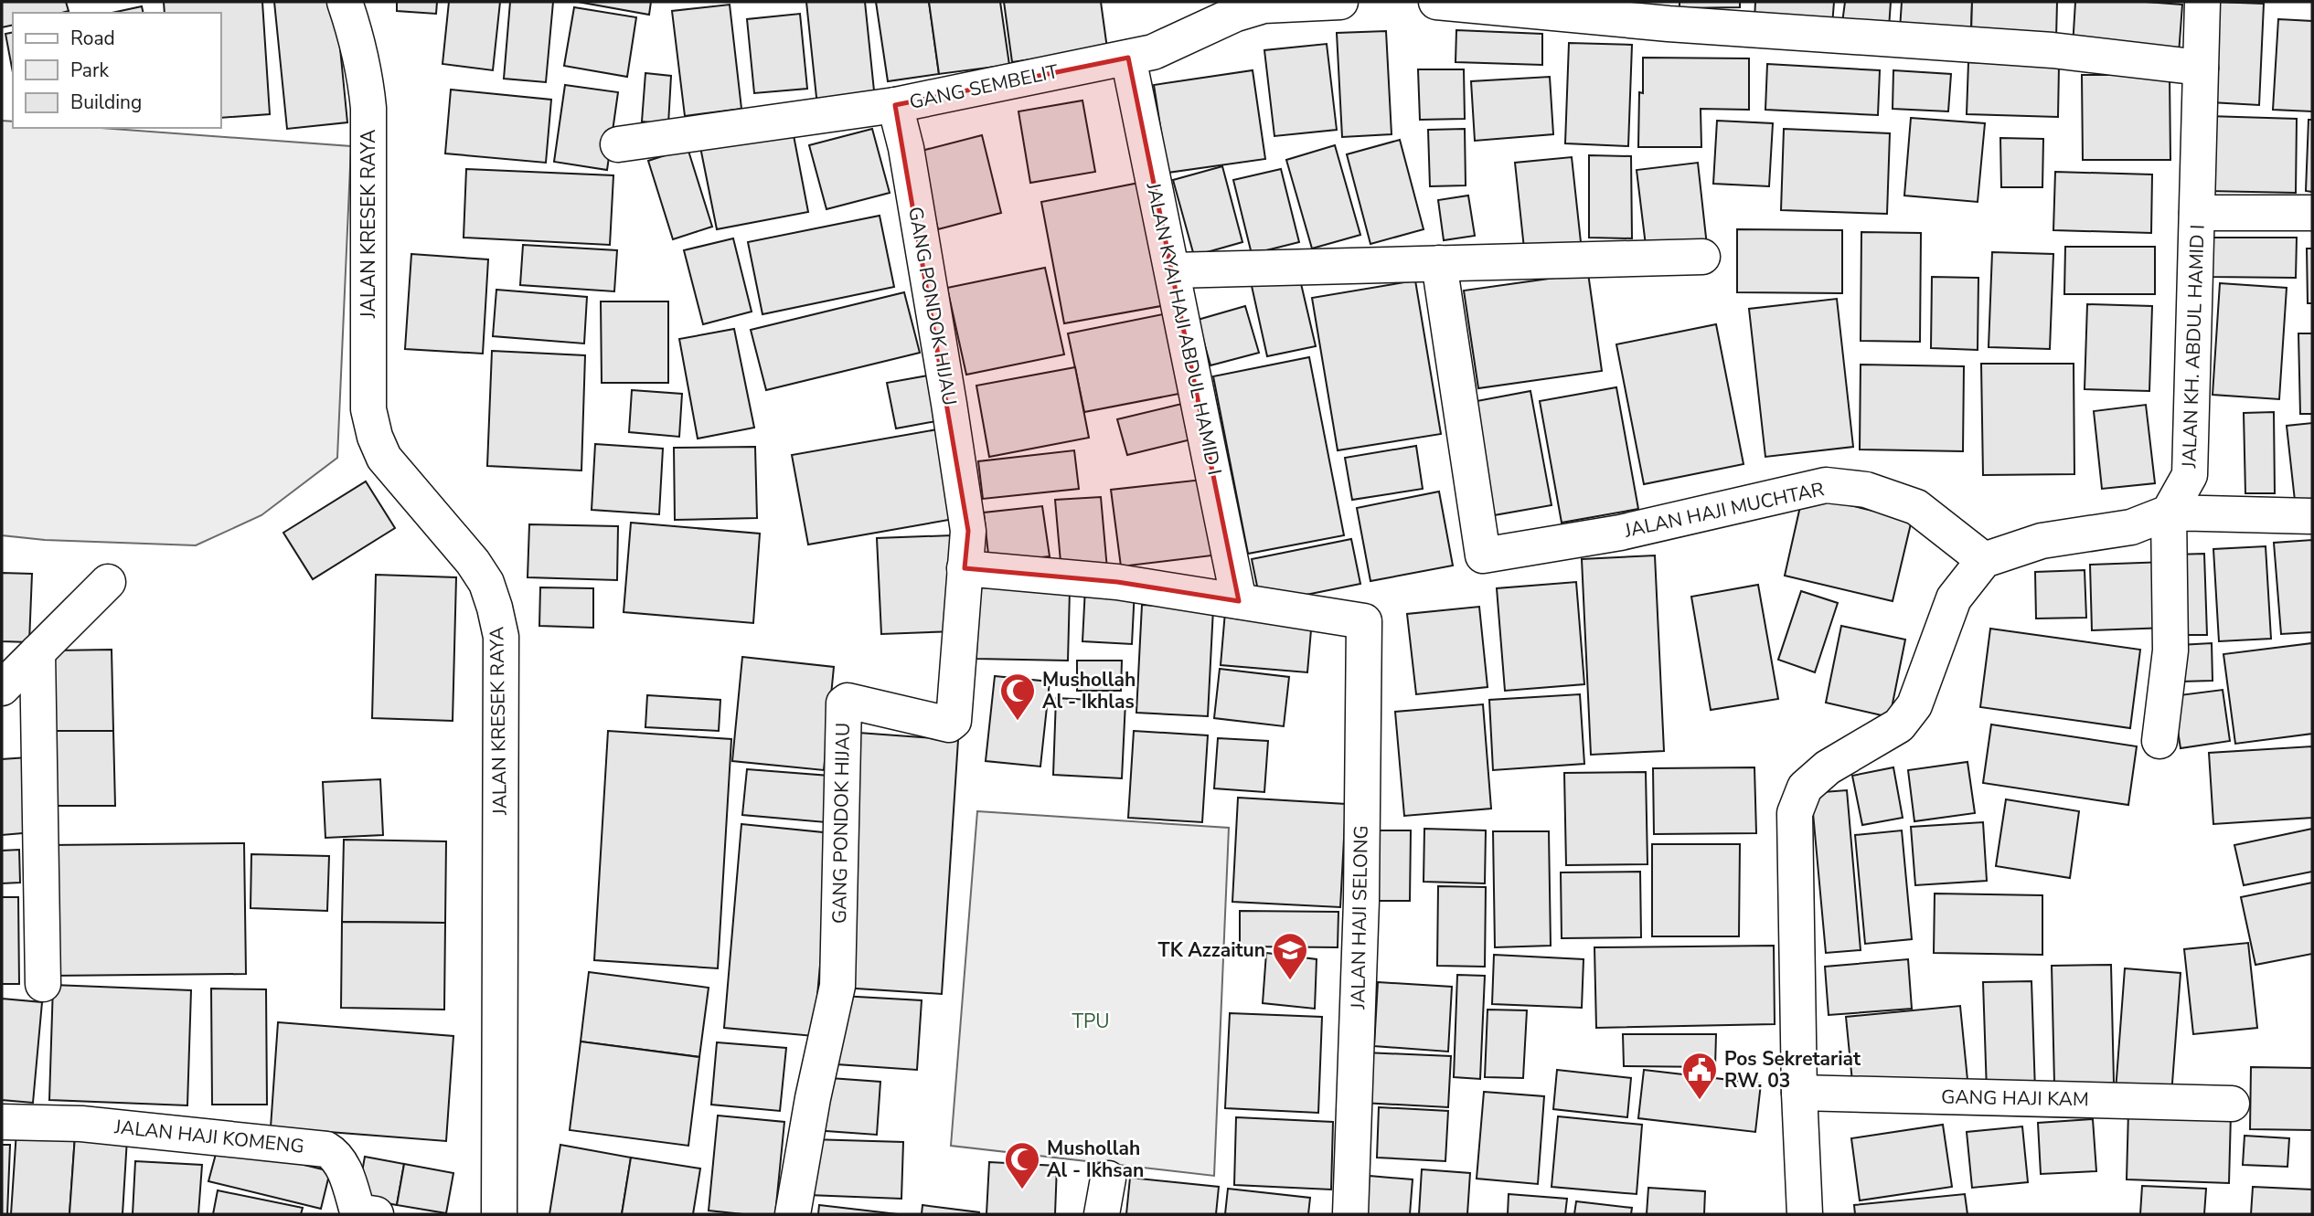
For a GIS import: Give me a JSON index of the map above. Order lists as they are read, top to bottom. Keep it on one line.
{"streets":{"street":["GANG SEMBELIT","JALAN KRESEK RAYA","GANG PONDOK HIJAU","JALAN KYAI HAJI ABDUL HAMID I","JALAN KH. ABDUL HAMID I","JALAN HAJI MUCHTAR","JALAN HAJI SELONG","GANG HAJI KAM","JALAN HAJI KOMENG"]},"crossings":[["GANG SEMBELIT","GANG PONDOK HIJAU"],["GANG SEMBELIT","JALAN KYAI HAJI ABDUL HAMID I"],["JALAN KYAI HAJI ABDUL HAMID I","JALAN HAJI SELONG"]],"parks":["TPU"],"places":{"mosque":["Mushollah Al - Ikhlas","Mushollah Al - Ikhsan"],"school or university":["TK Azzaitun"],"public building":["Pos Sekretariat RW. 03"]},"legend":["Road","Park","Building"]}
